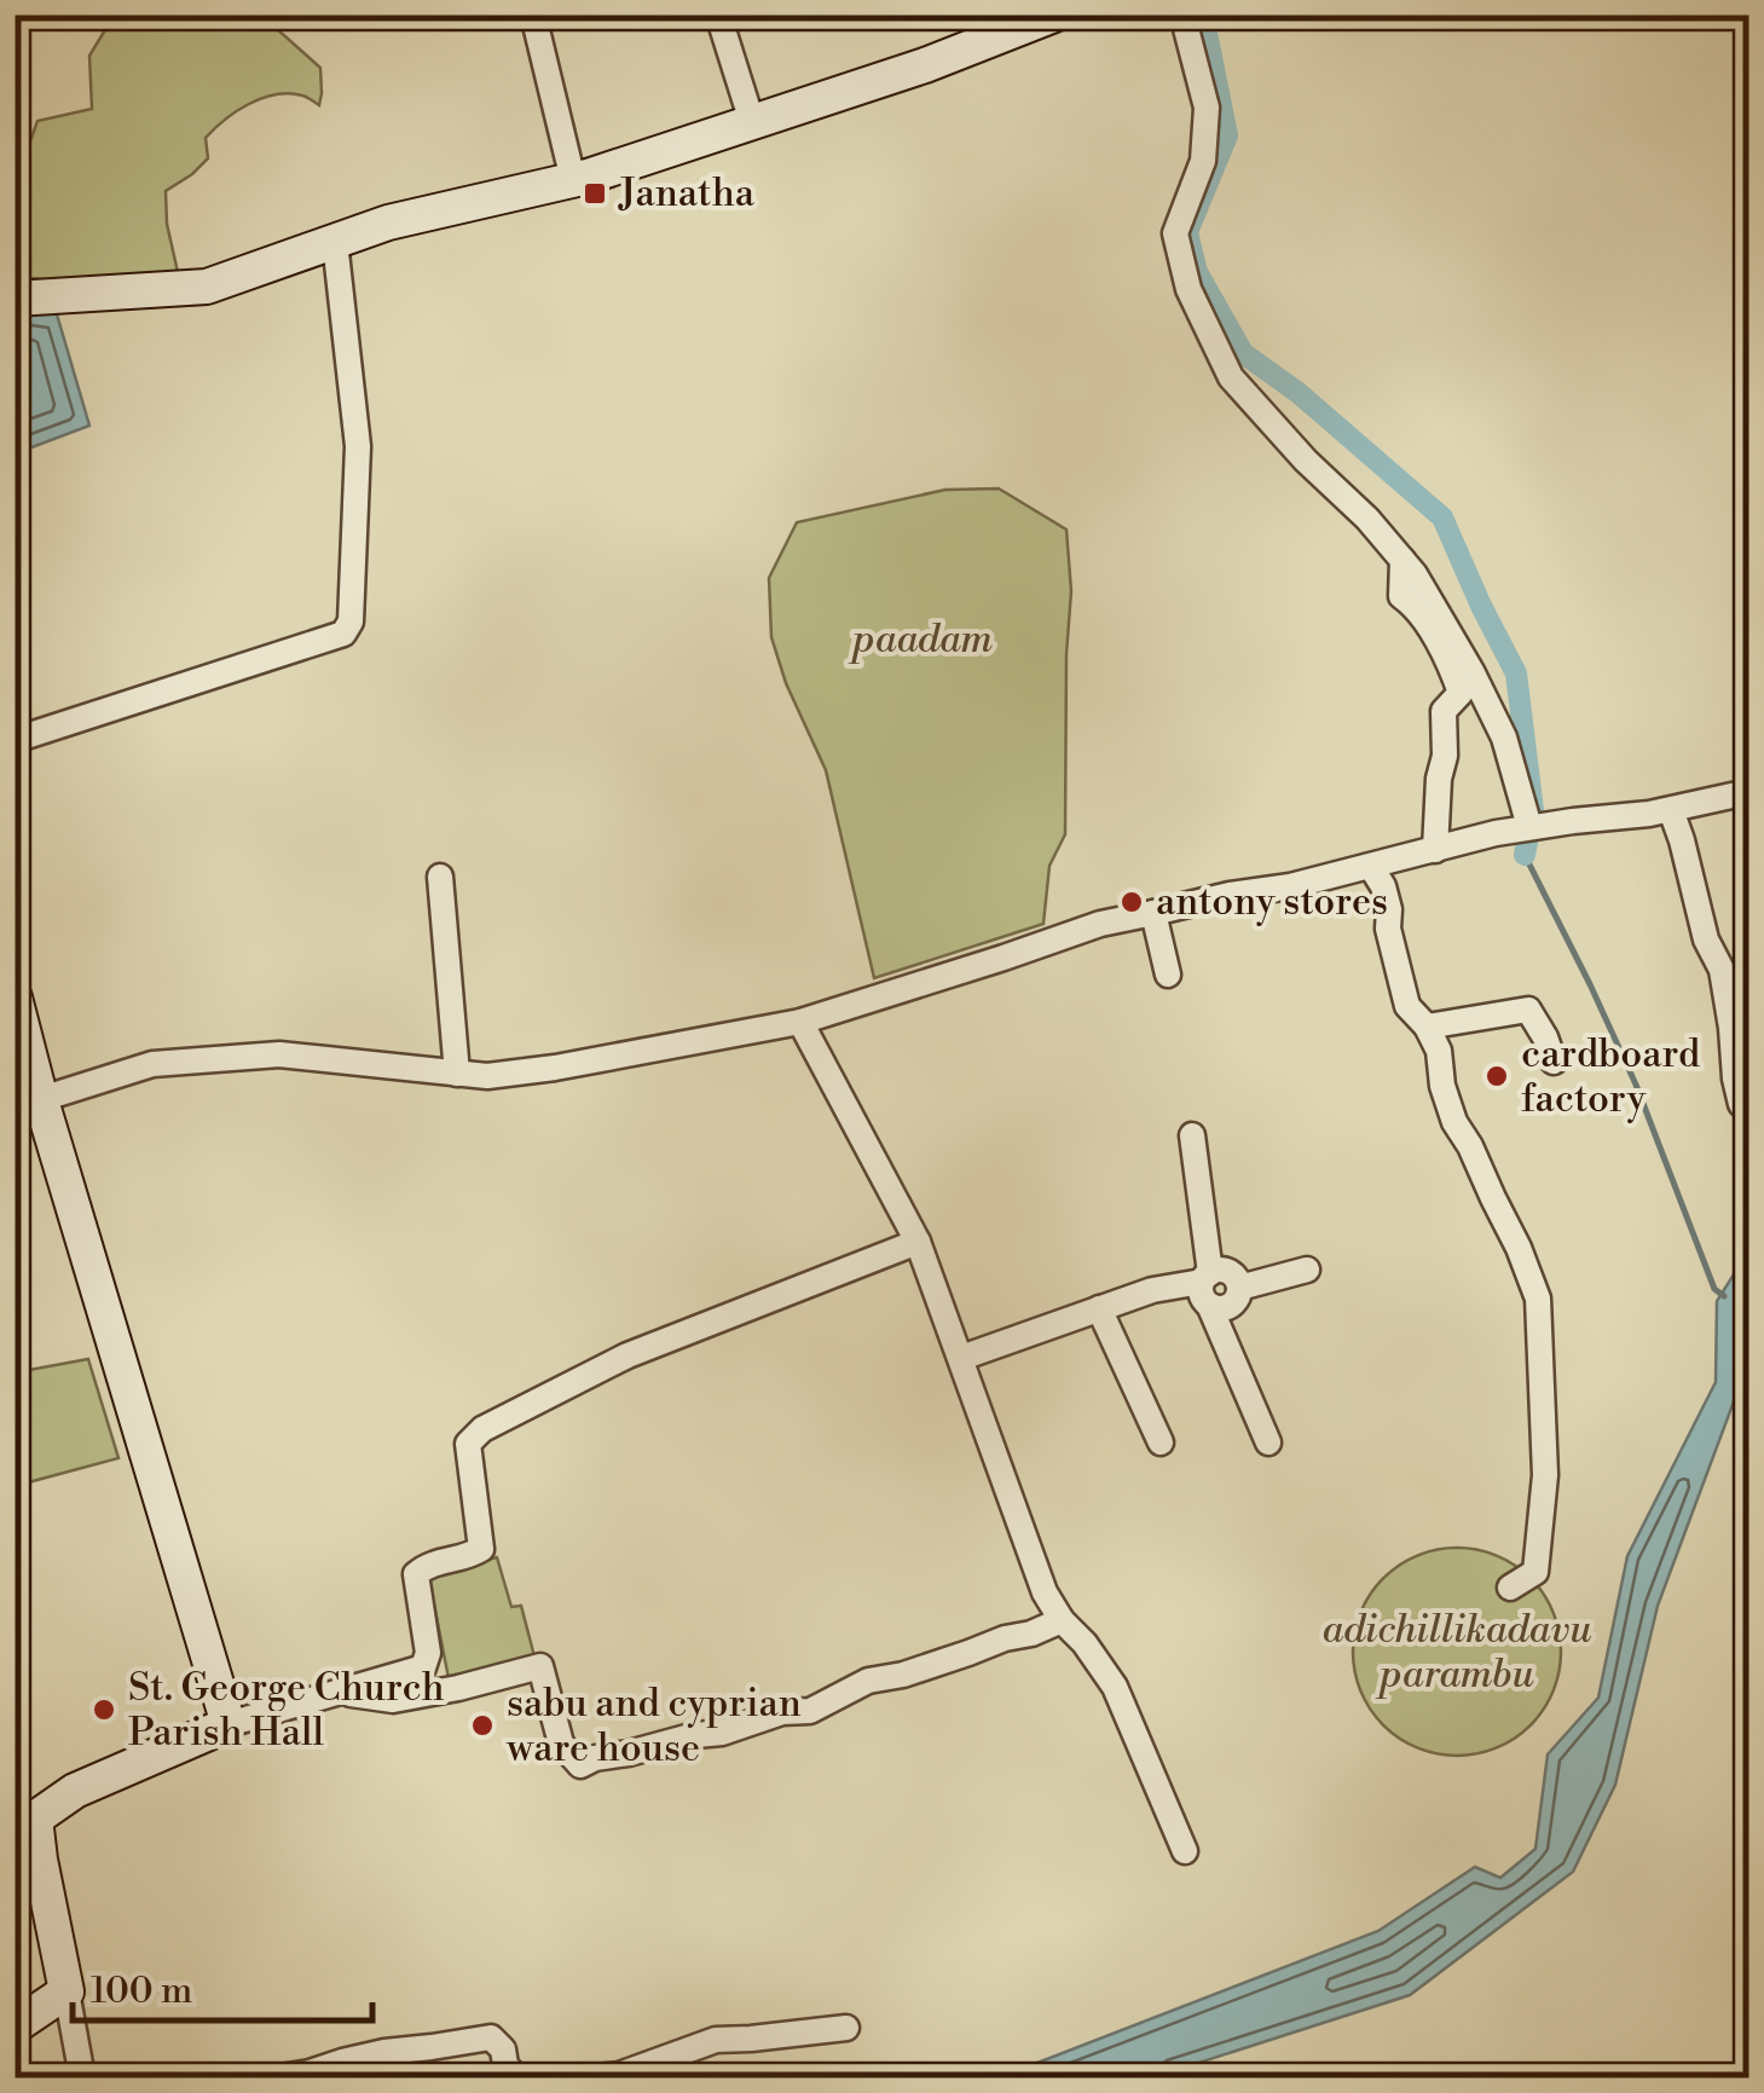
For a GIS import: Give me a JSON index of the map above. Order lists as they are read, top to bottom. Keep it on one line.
{"parks":["paadam","adichillikadavu parambu"],"places":{"transit":["Janatha"],"other":["antony stores","cardboard factory","St. George Church Parish Hall","sabu and cyprian ware house"]},"scale_bar":"100 m"}
